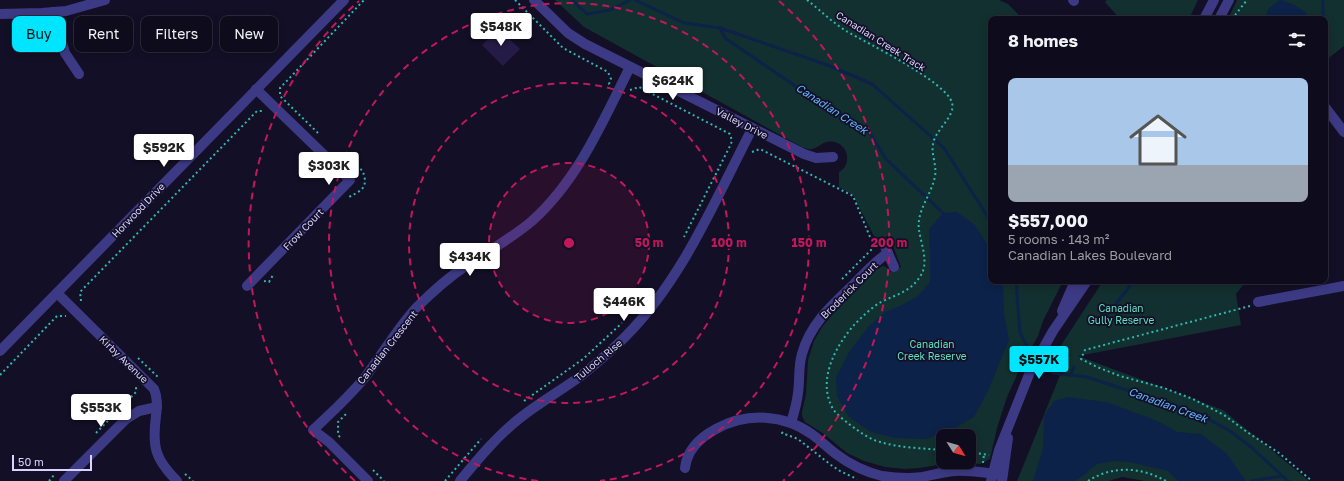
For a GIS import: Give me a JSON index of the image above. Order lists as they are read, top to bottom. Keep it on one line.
{"streets":{"street":["Valley Drive","Horwood Drive","Frow Court","Broderick Court","Canadian Crescent","Kirby Avenue","Tulloch Rise"],"path":["Canadian Creek Track"]},"crossings":[["Valley Drive","Canadian Crescent"],["Valley Drive","Tulloch Rise"],["Horwood Drive","Frow Court"],["Horwood Drive","Kirby Avenue"]],"water":["Canadian Creek"],"parks":["Canadian Gully Reserve","Canadian Creek Reserve"],"scale_bar":"50 m","north":"bottom right","page":{"price":["$548K","$624K","$592K","$303K","$434K","$446K","$557K","$553K"],"chip":["Buy","Rent","Filters","New"],"heading":"8 homes","list":[{"name":"$557,000","note":"5 rooms · 143 m² · Canadian Lakes Boulevard"}],"scale":"50 m"},"rings":["50 m","100 m","150 m","200 m"]}
